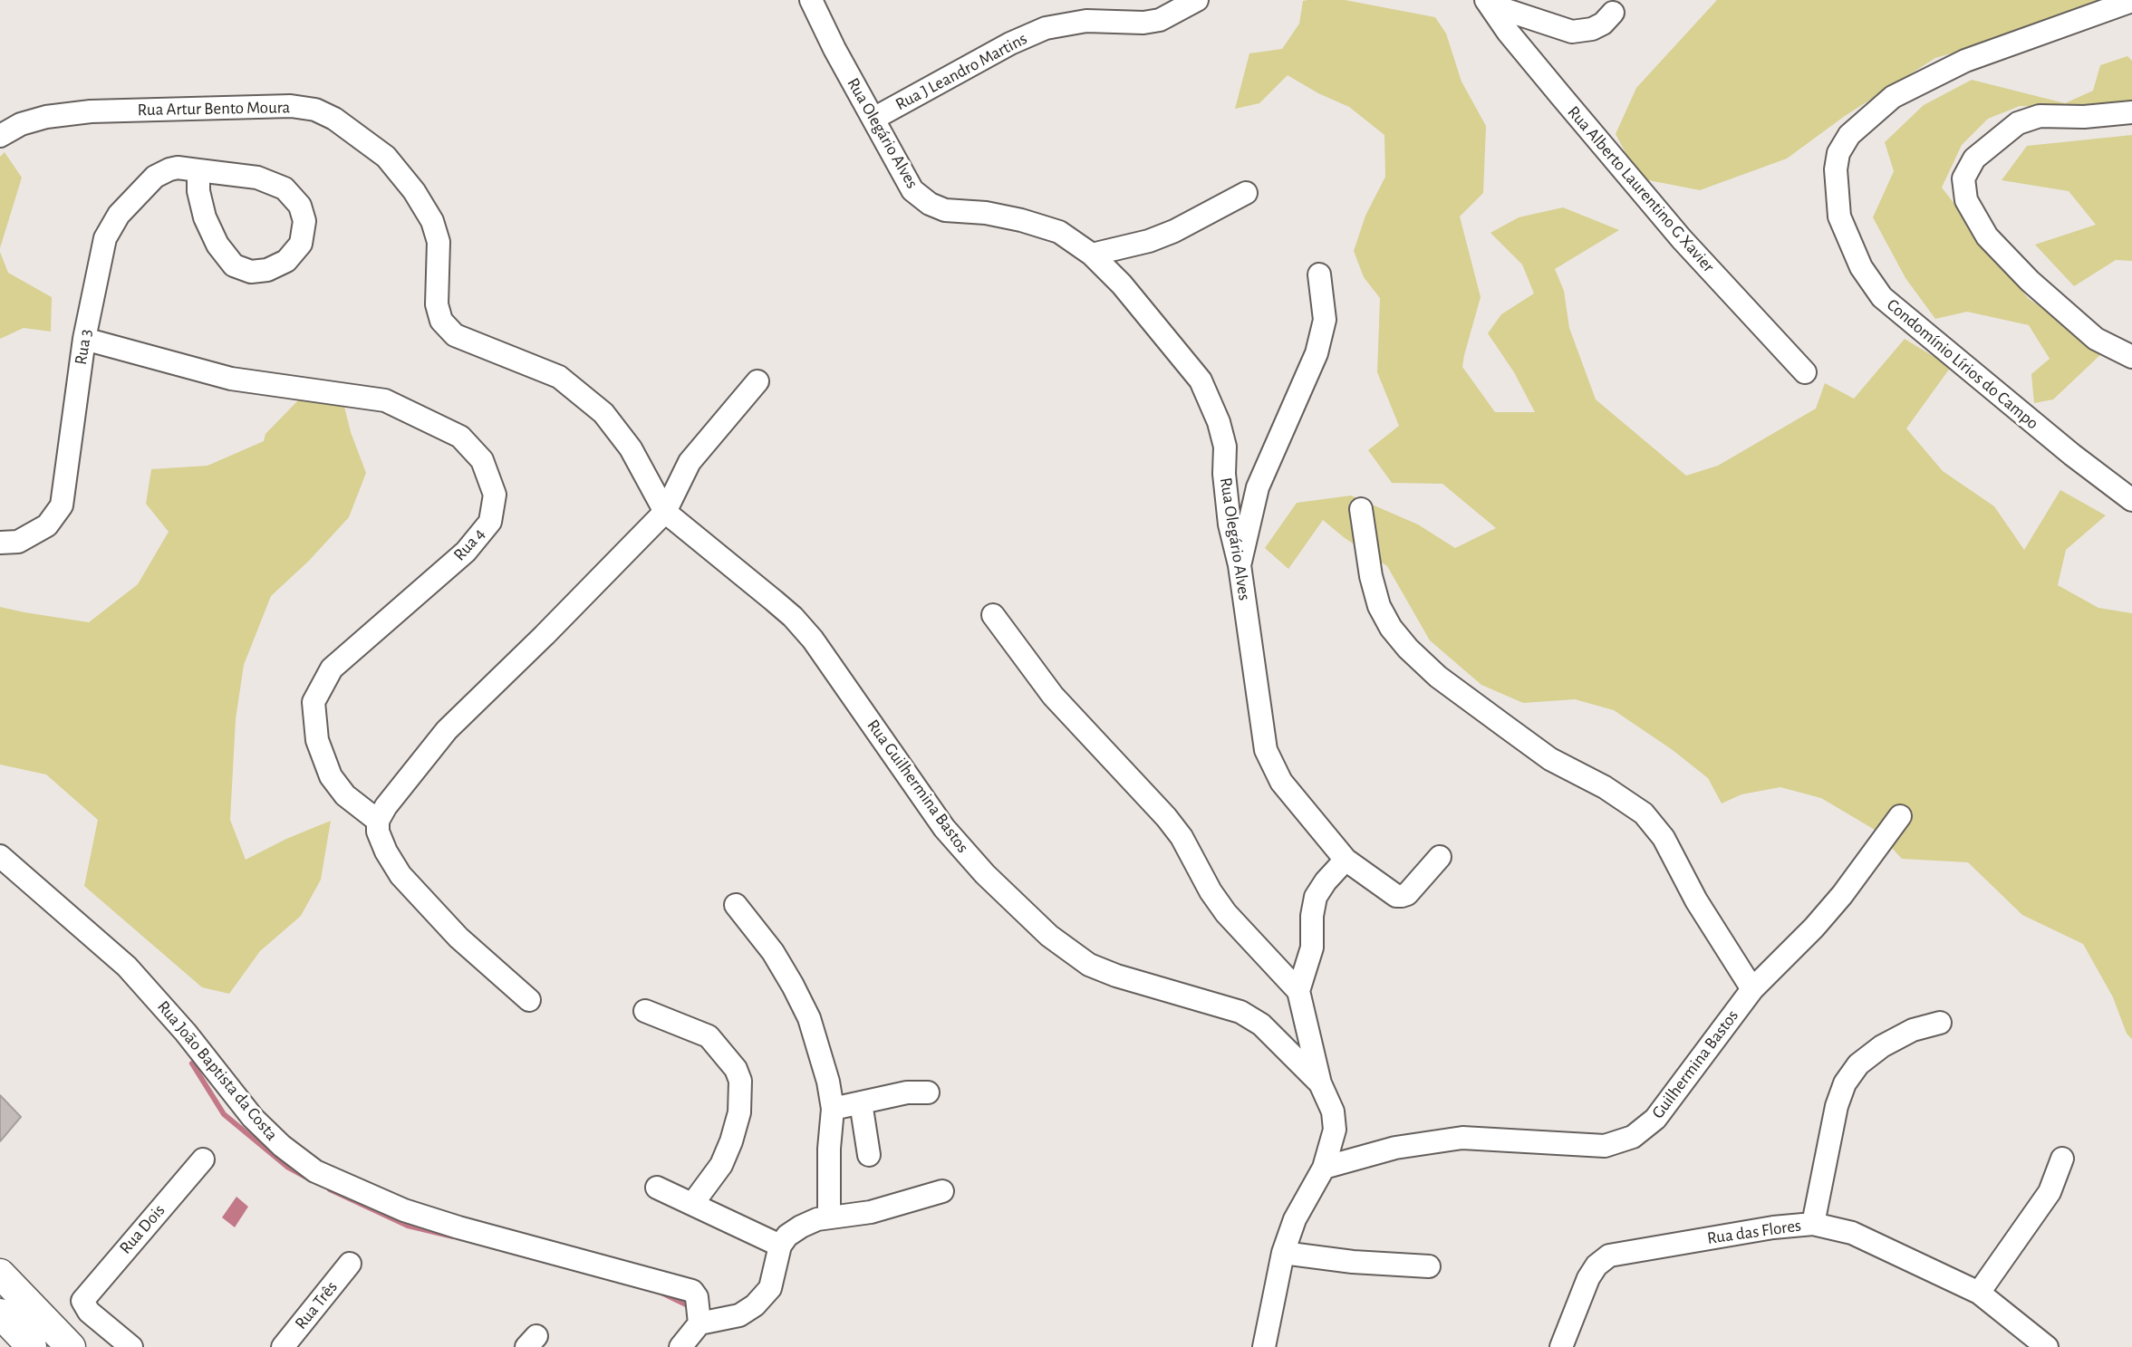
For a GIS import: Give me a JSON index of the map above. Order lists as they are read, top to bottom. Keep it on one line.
{"streets":{"street":["Rua J Leandro Martins","Rua Artur Bento Moura","Rua Olegário Alves","Rua Alberto Laurentino G Xavier","Rua 3","Condomínio Lírios do Campo","Rua 4","Rua Guilhermina Bastos","Guilhermina Bastos","Rua João Baptista da Costa","Rua Dois","Rua das Flores","Rua Três"]},"crossings":[["Rua J Leandro Martins","Rua Olegário Alves"],["Rua Artur Bento Moura","Rua Guilhermina Bastos"],["Rua 3","Rua 4"],["Rua Guilhermina Bastos","Guilhermina Bastos"]]}
